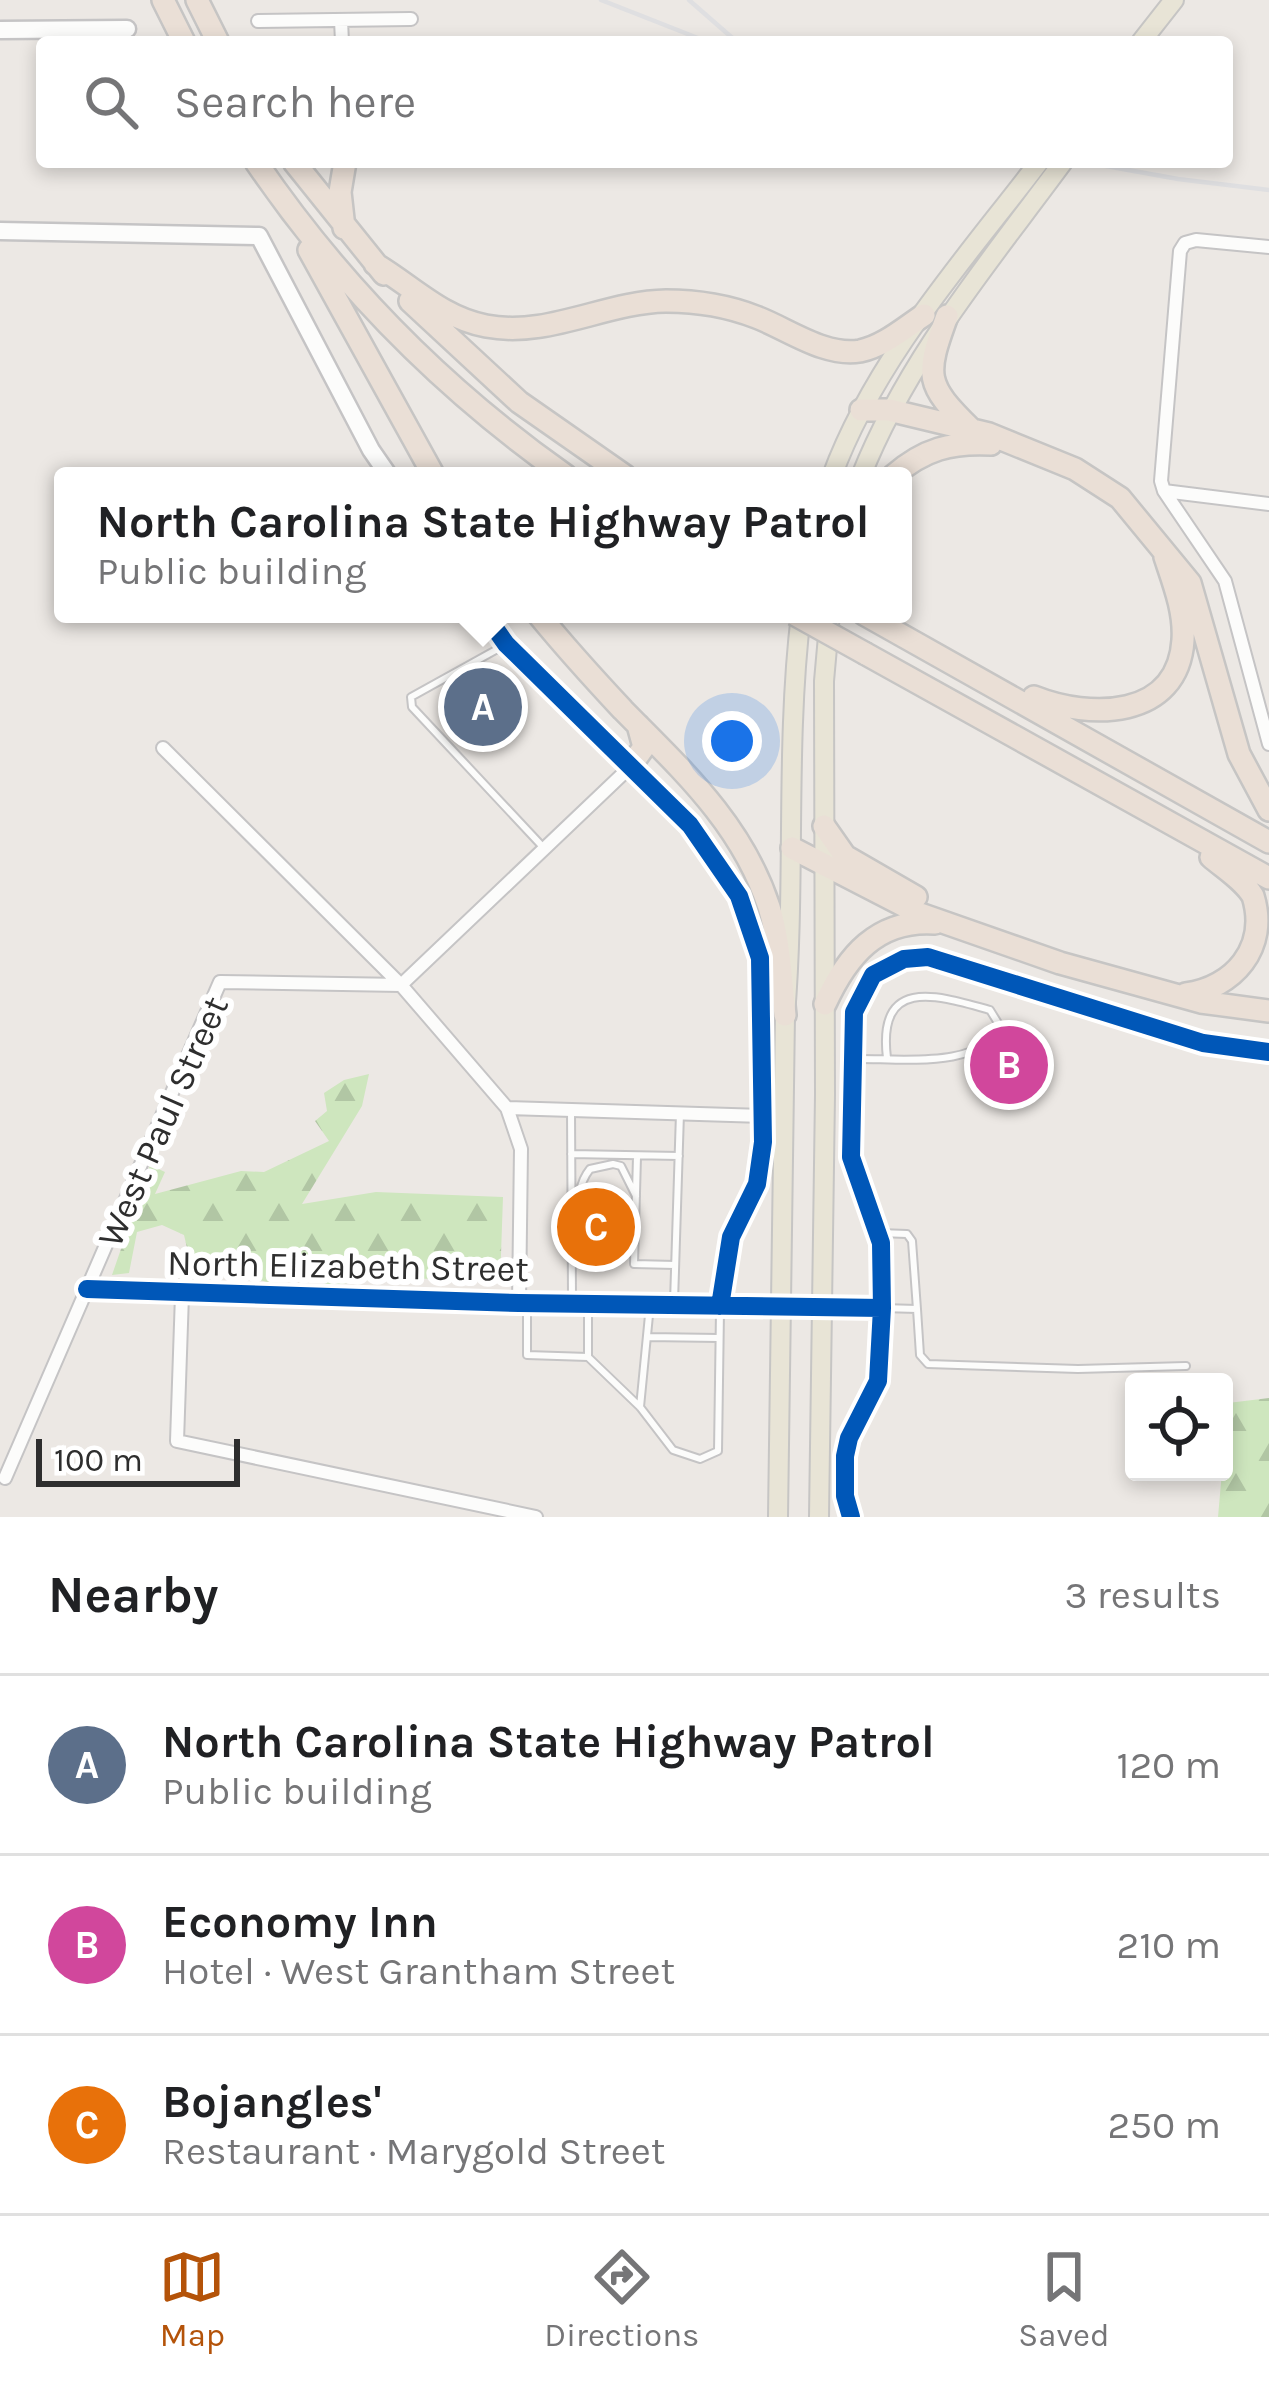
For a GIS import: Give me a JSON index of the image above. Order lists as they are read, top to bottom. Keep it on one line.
{"streets":{"street":["West Paul Street","North Elizabeth Street"]},"crossings":[["West Paul Street","North Elizabeth Street"]],"scale_bar":"100 m","page":{"search":"Search here","popup":["North Carolina State Highway Patrol","Public building"],"pins":["A","B","C"],"scale":"100 m","heading":["Nearby","3 results"],"list":[{"mark":"A","name":"North Carolina State Highway Patrol","note":"Public building","value":"120 m"},{"mark":"B","name":"Economy Inn","note":"Hotel · West Grantham Street","value":"210 m"},{"mark":"C","name":"Bojangles'","note":"Restaurant · Marygold Street","value":"250 m"}],"nav":["Map","Directions","Saved"]}}
